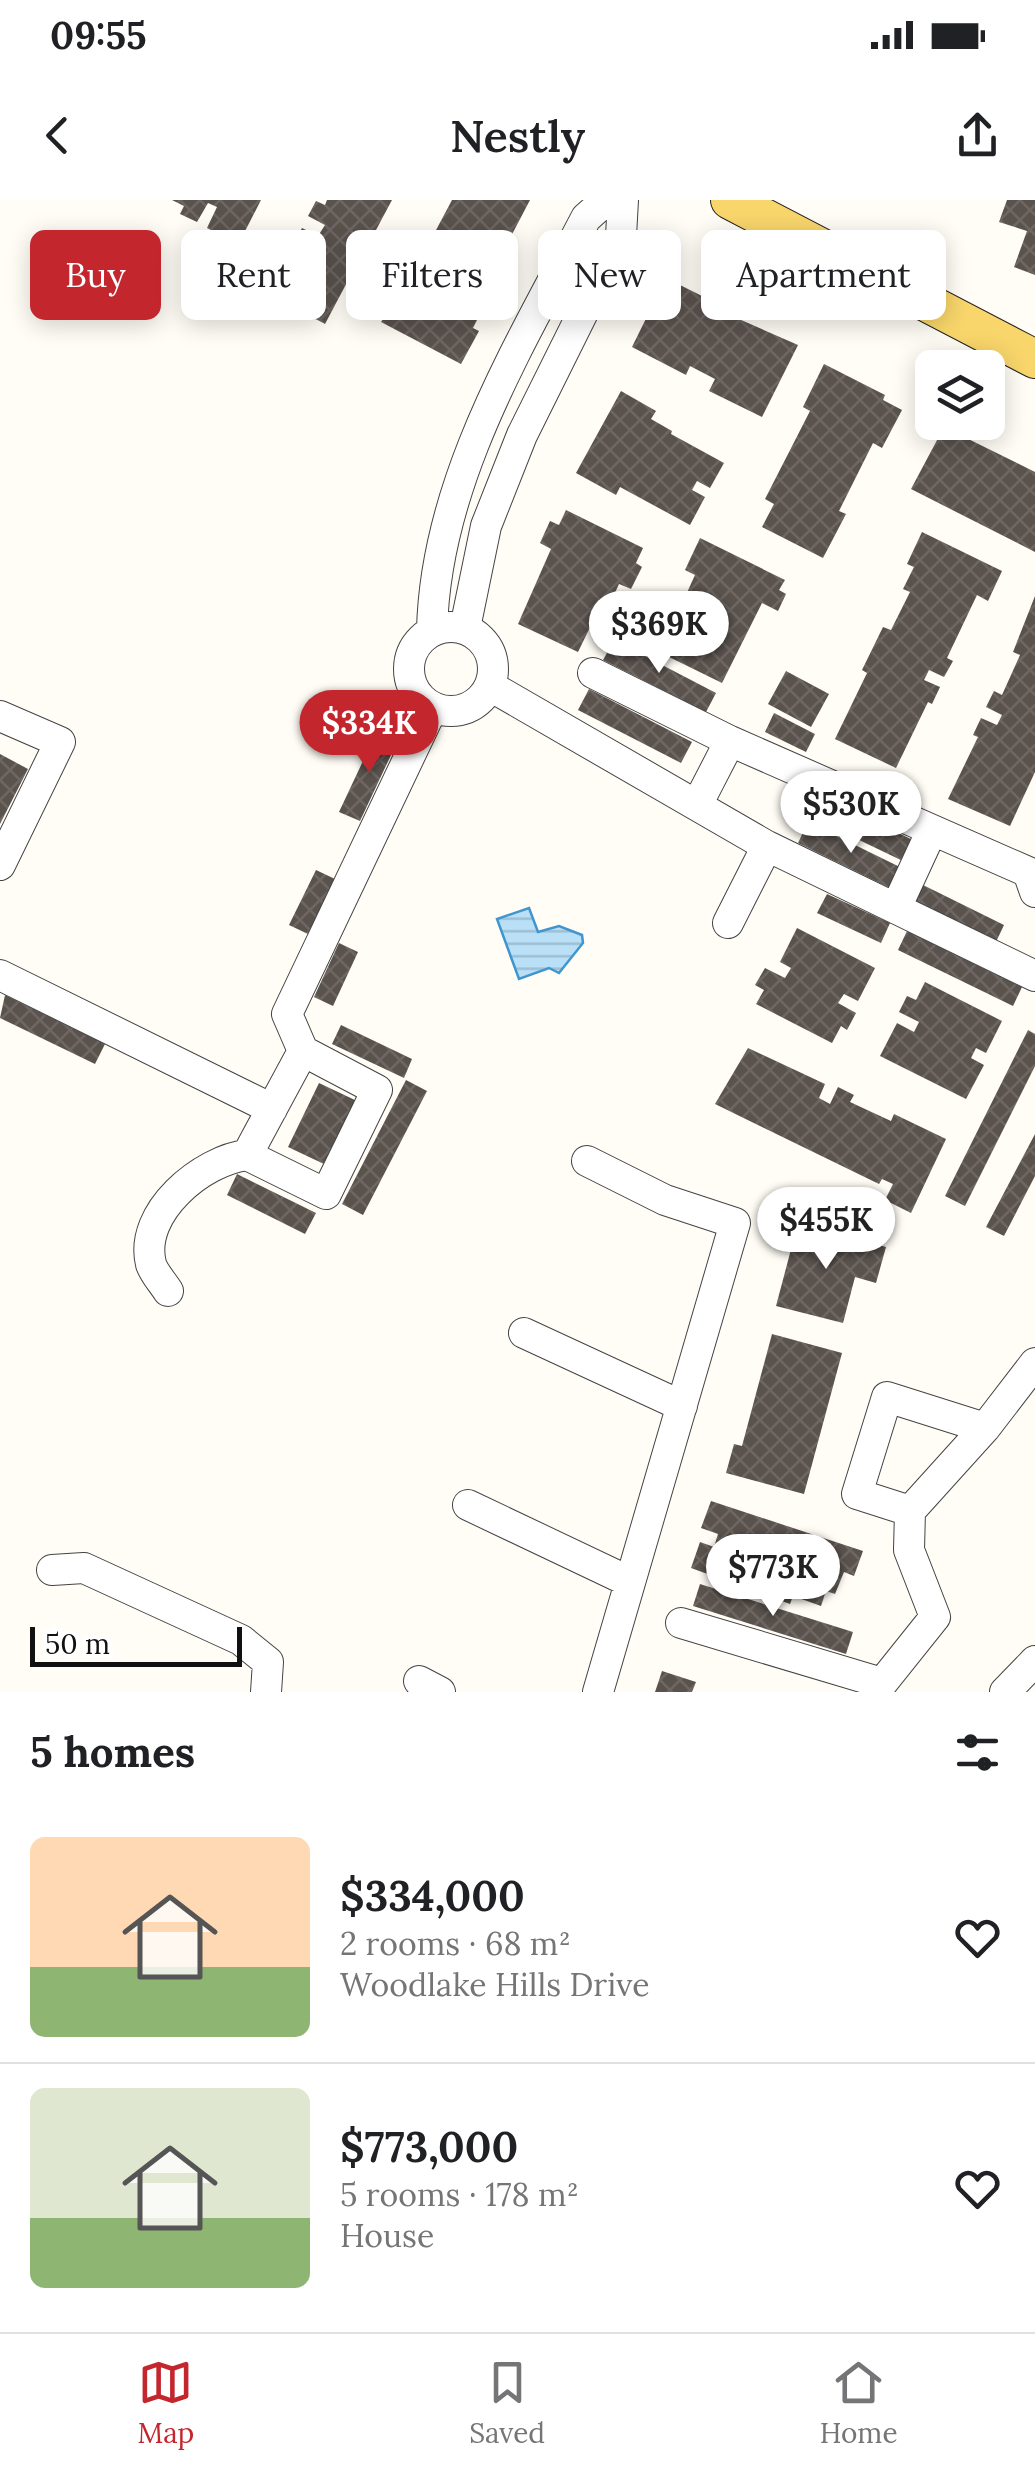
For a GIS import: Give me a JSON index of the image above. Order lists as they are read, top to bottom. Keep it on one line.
{"scale_bar":"50 m","page":{"status":"09:55","header":"Nestly","chip":["Buy","Rent","Filters","New","Apartment"],"price":["$369K","$334K","$530K","$455K","$773K"],"scale":"50 m","heading":"5 homes","list":[{"name":"$334,000","note":"2 rooms · 68 m² · Woodlake Hills Drive"},{"name":"$773,000","note":"5 rooms · 178 m² · House"}],"tabs":["Map","Saved","Home"]}}
